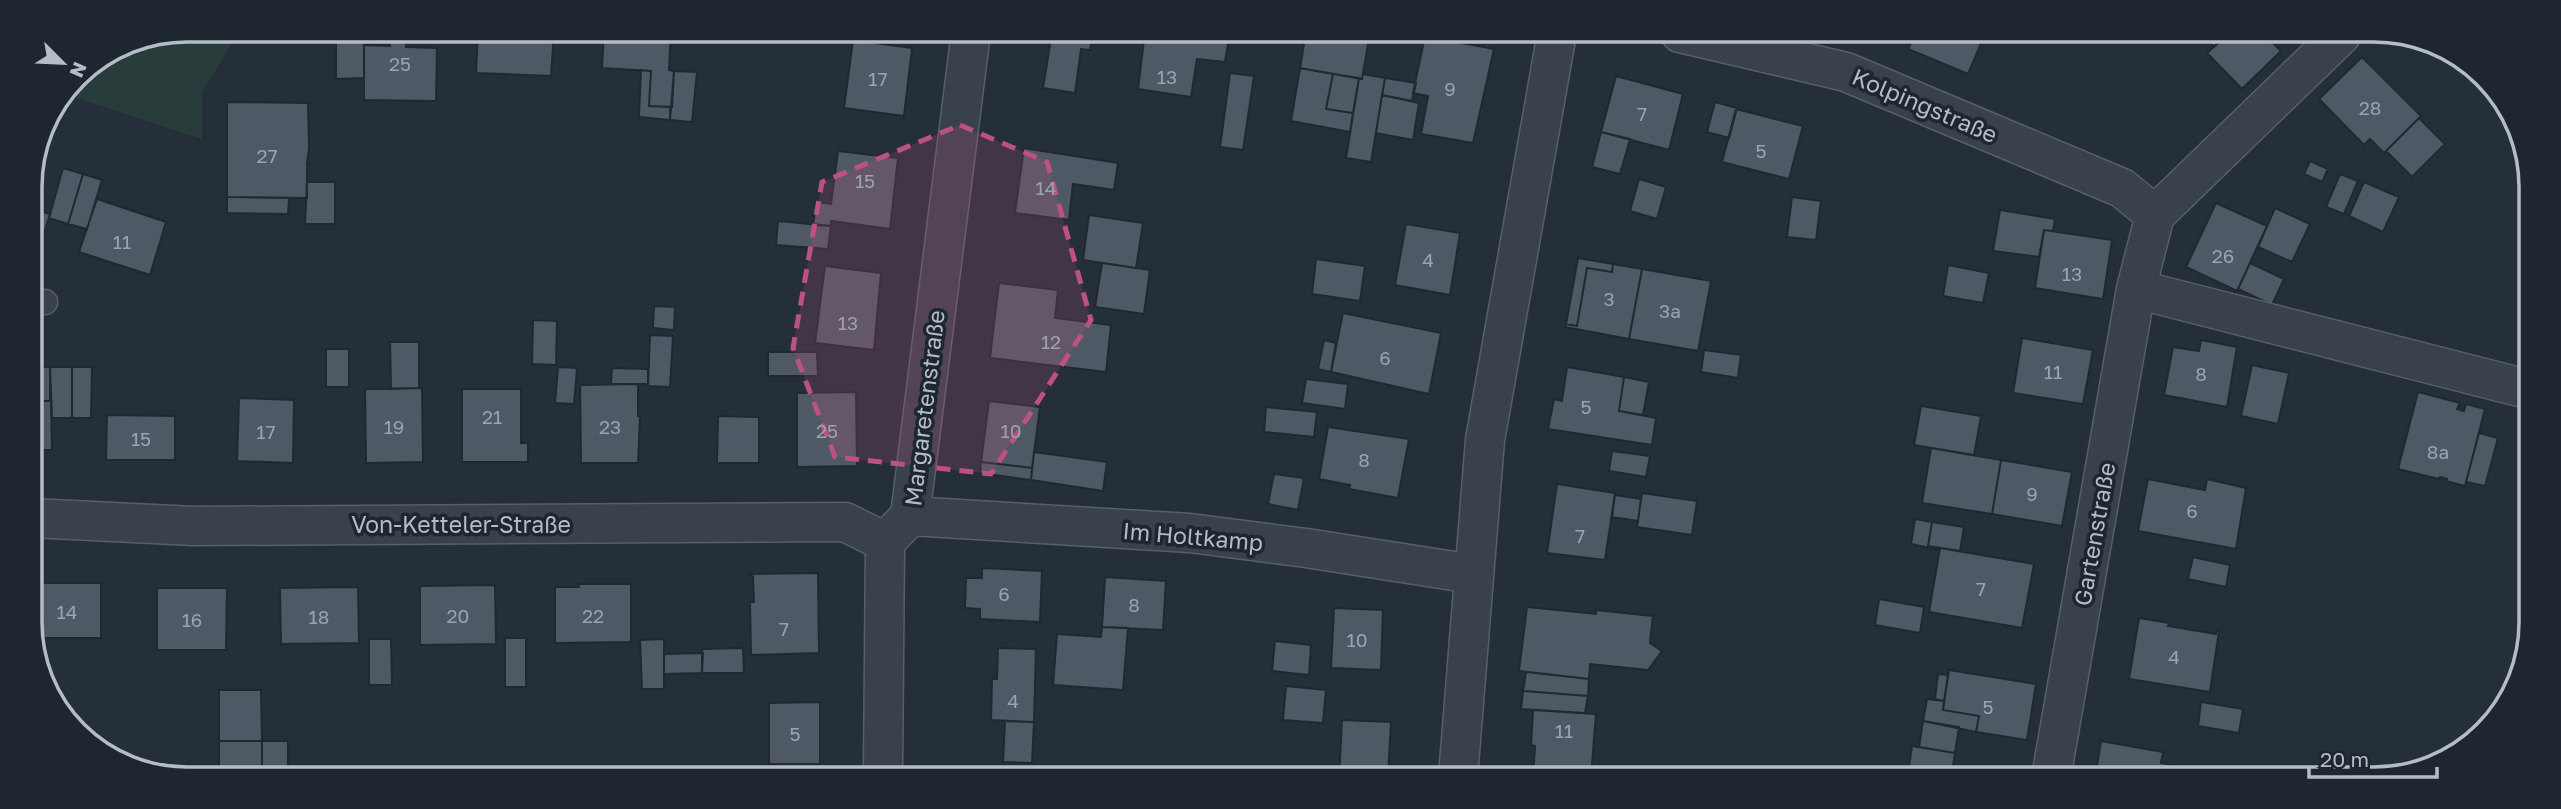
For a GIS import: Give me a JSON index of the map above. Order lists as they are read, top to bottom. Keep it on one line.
{"streets":{"street":["Kolpingstraße","Margaretenstraße","Von-Ketteler-Straße","Gartenstraße","Im Holtkamp"]},"crossings":[["Kolpingstraße","Gartenstraße"],["Margaretenstraße","Von-Ketteler-Straße"],["Margaretenstraße","Im Holtkamp"],["Von-Ketteler-Straße","Im Holtkamp"]],"house_numbers":["25","13","17","9","28","7","5","27","15","14","11","26","4","13","3","3a","13","12","6","11","8","5","21","19","23","25","10","17","15","8a","8","9","6","7","7","6","8","14","20","22","18","16","7","10","4","4","5","11","5"],"scale_bar":"20 m","north":"bottom right"}
